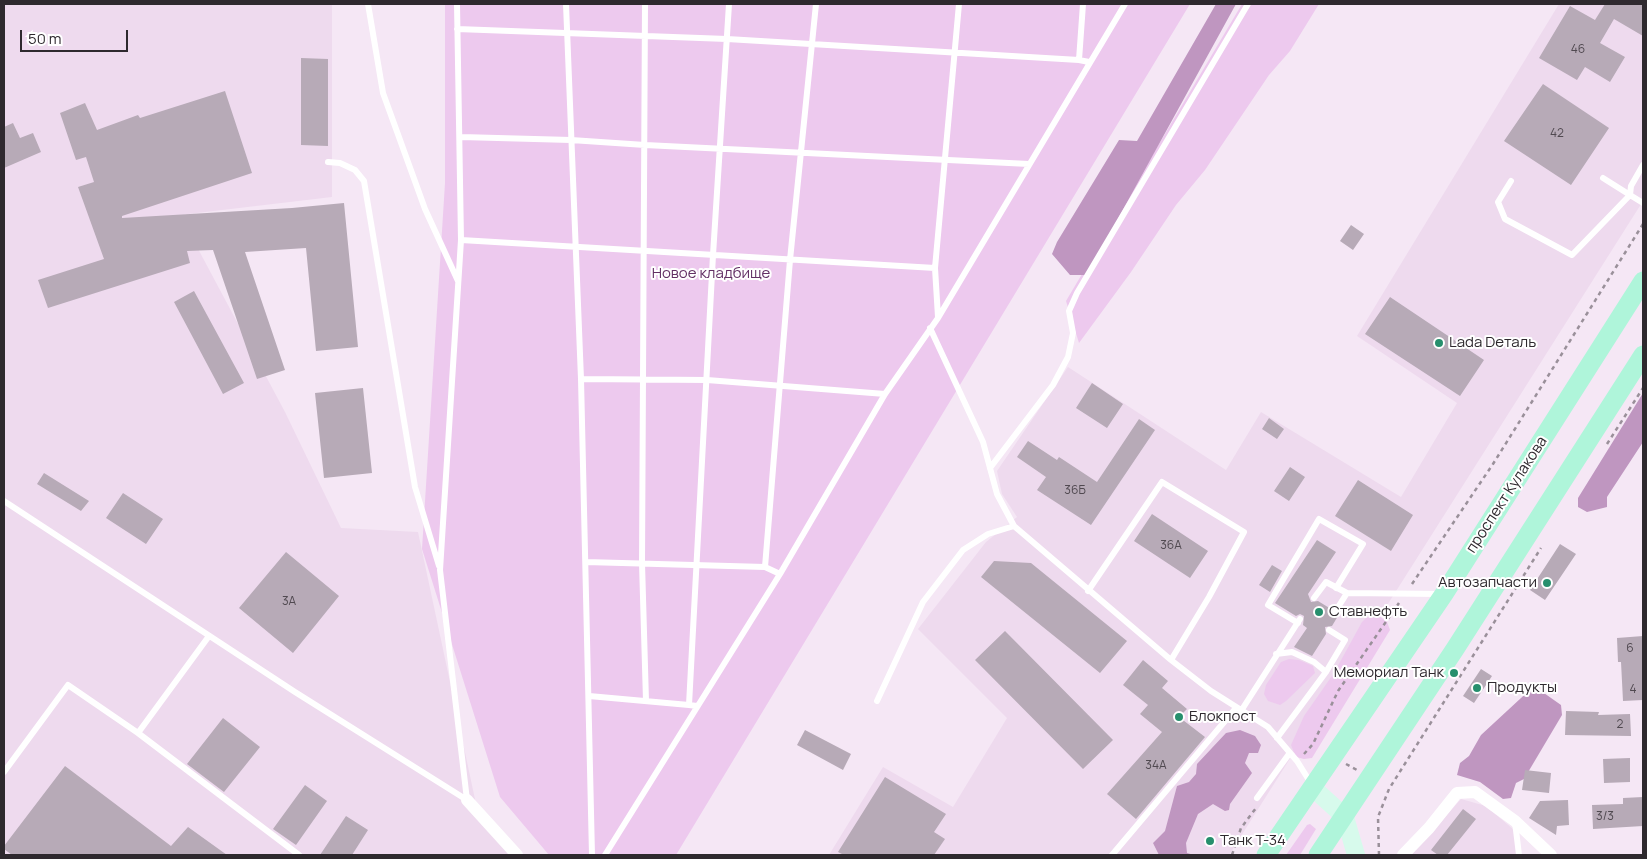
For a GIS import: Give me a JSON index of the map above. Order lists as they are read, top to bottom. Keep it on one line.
{"streets":{"main road":["проспект Кулакова"]},"parks":["Новое кладбище"],"places":["Lada Dеталь","Автозапчасти","Ставнефть","Мемориал Танк","Продукты","Блокпост","Танк Т-34"],"house_numbers":["46","42","36Б","36А","3А","6","4","2","34А","3/3"],"scale_bar":"50 m"}
